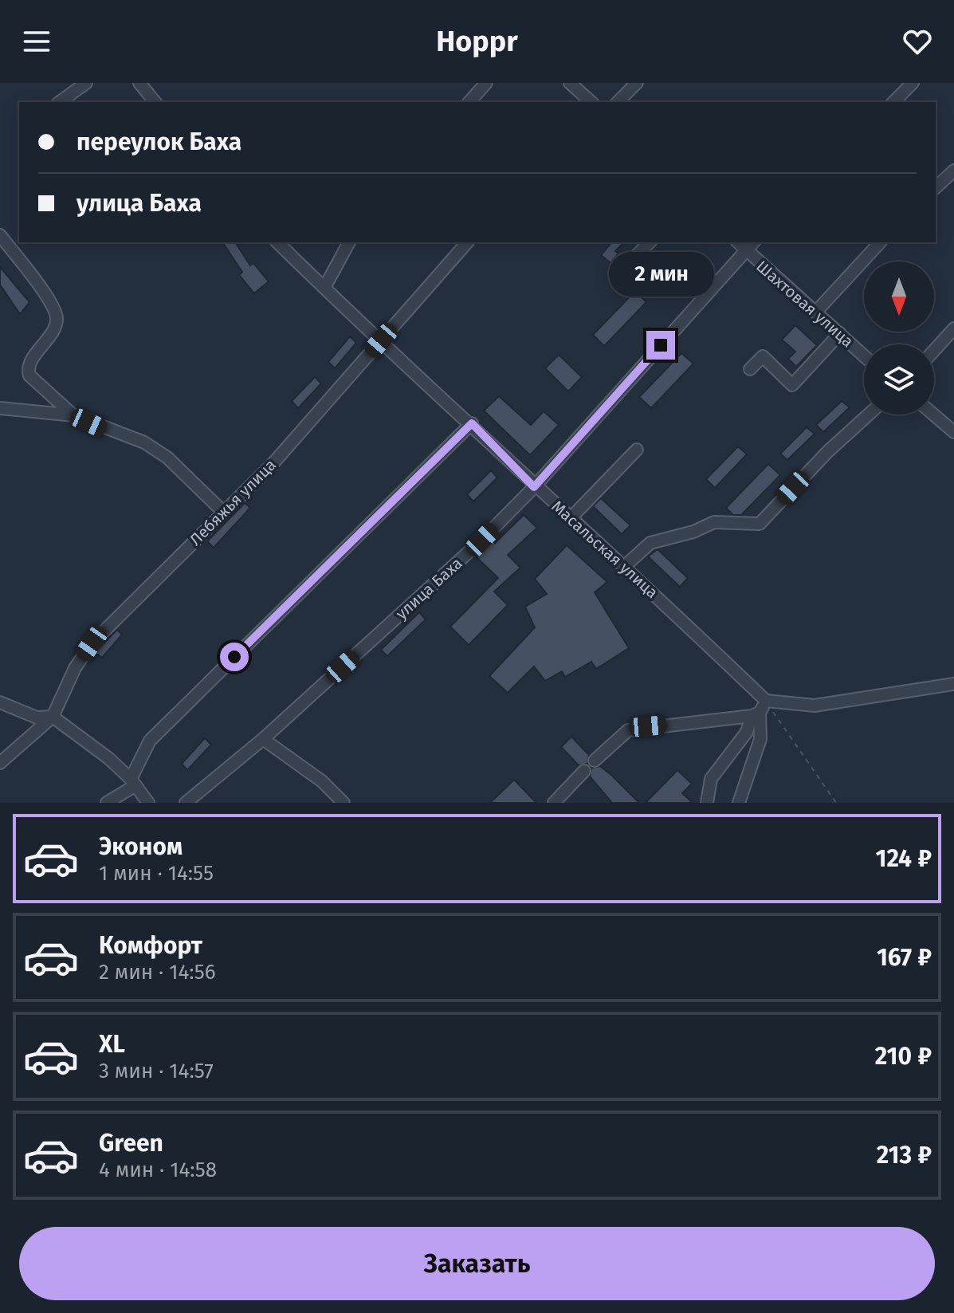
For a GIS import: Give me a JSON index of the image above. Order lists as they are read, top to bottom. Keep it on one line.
{"streets":{"street":["Шахтовая улица","Лебяжья улица","Масальская улица","улица Баха"]},"crossings":[["Шахтовая улица","улица Баха"],["Лебяжья улица","Масальская улица"],["Масальская улица","улица Баха"]],"north":"bottom","page":{"header":"Hoppr","banner":["переулок Баха","улица Баха"],"bubble":"2 мин","list":[{"name":"Эконом","note":"1 мин · 14:55","value":"124 ₽"},{"name":"Комфорт","note":"2 мин · 14:56","value":"167 ₽"},{"name":"XL","note":"3 мин · 14:57","value":"210 ₽"},{"name":"Green","note":"4 мин · 14:58","value":"213 ₽"}],"buttons":"Заказать"}}
